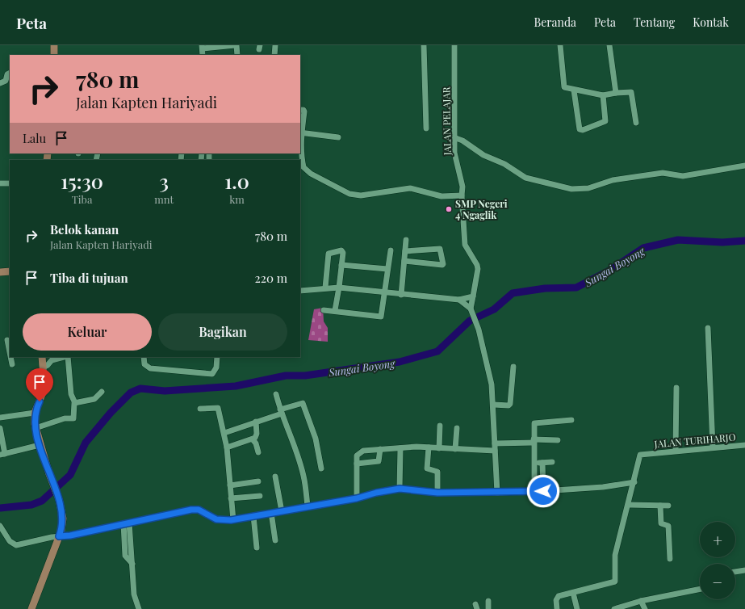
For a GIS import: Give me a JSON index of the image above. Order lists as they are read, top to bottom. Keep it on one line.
{"streets":{"street":["JALAN PELAJAR","JALAN TURIHARJO"]},"water":["Sungai Boyong"],"places":["SMP Negeri 4 Ngaglik"],"page":{"header":"Peta","nav":["Beranda","Peta","Tentang","Kontak"],"turn":["780 m","Jalan Kapten Hariyadi"],"then":"Lalu","eta":["15:30","Tiba","3","mnt","1.0","km"],"list":[{"name":"Belok kanan","note":"Jalan Kapten Hariyadi","value":"780 m"},{"name":"Tiba di tujuan","value":"220 m"}],"buttons":["Keluar","Bagikan"],"map_buttons":["+","−"]}}
